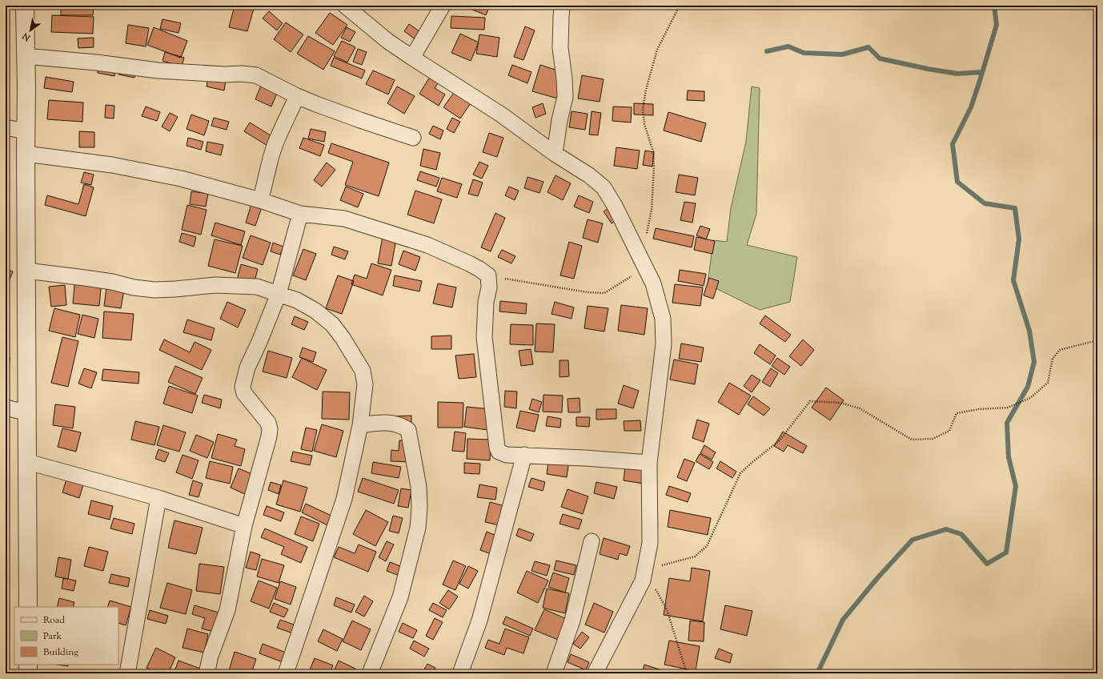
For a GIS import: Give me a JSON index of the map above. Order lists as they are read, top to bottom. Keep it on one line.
{"legend":["Road","Park","Building"],"north":"bottom left"}
